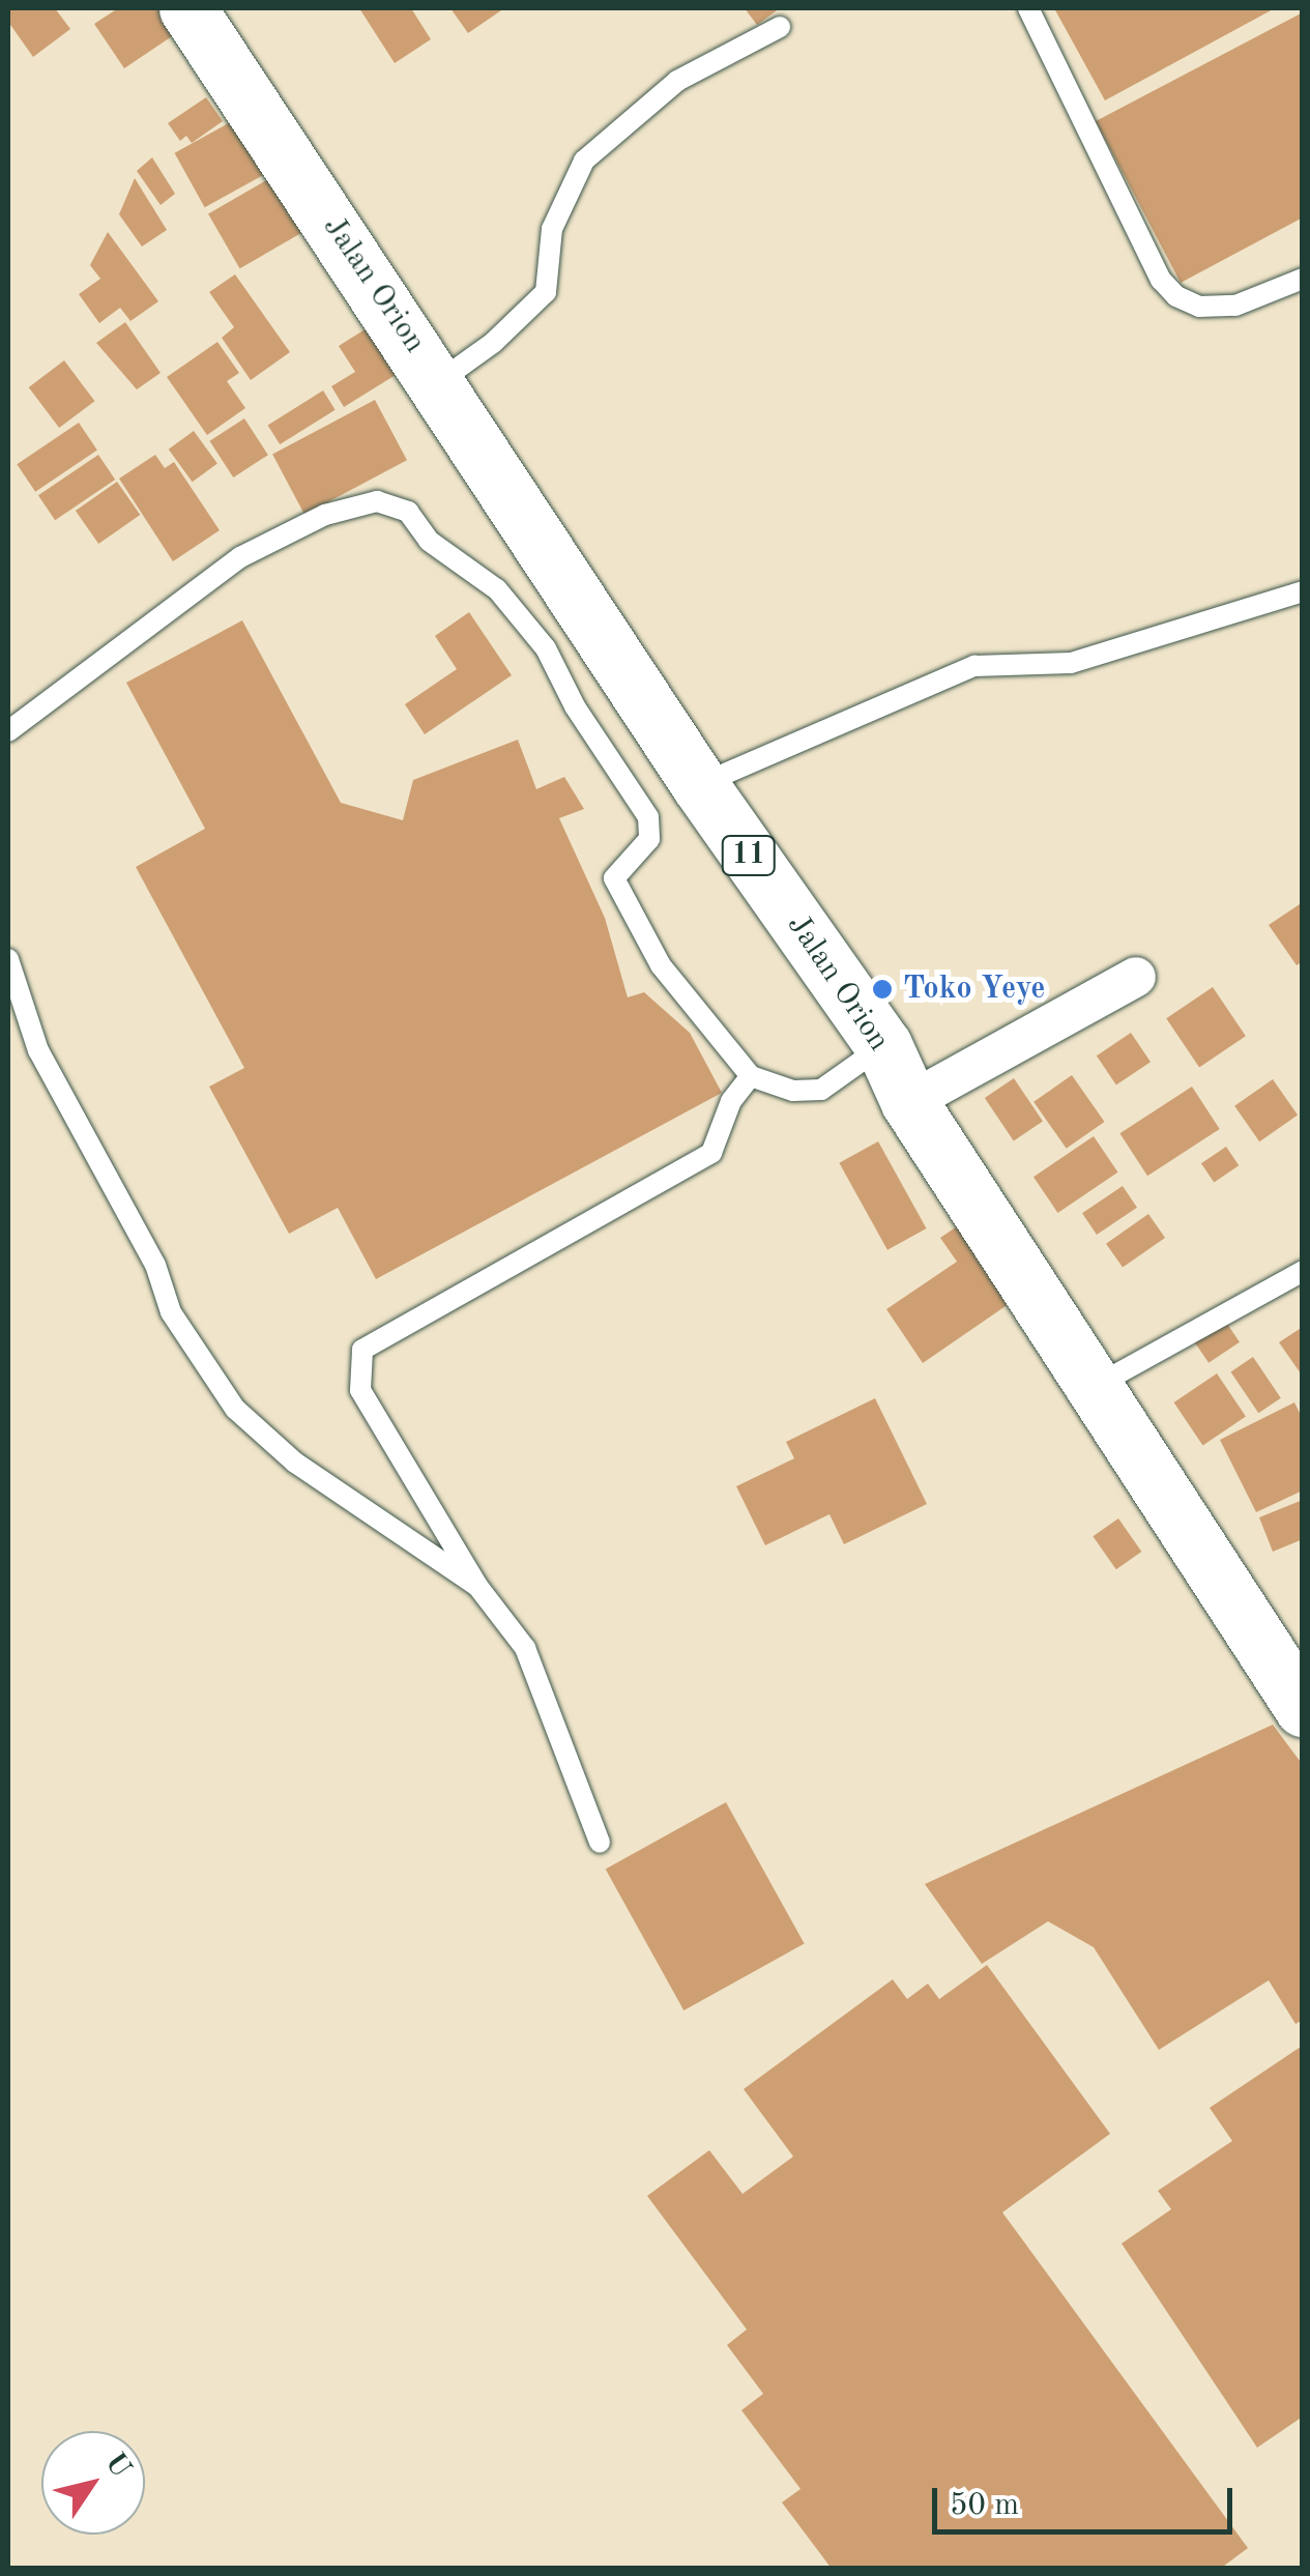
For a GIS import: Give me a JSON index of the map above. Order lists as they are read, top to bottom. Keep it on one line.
{"streets":{"highway":["Jalan Orion","11"]},"places":["Toko Yeye"],"scale_bar":"50 m","north":"top right"}
